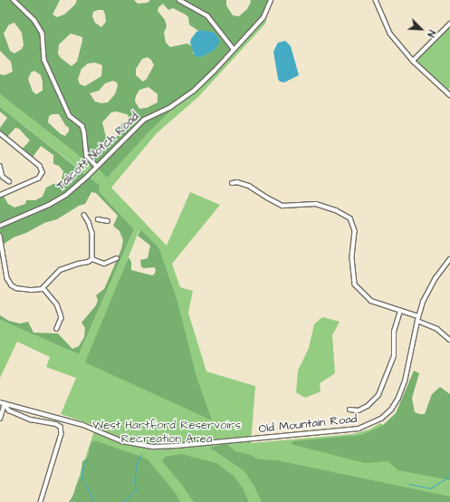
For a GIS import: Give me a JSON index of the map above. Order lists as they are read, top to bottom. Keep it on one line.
{"streets":{"street":["Talcott Notch Road","Old Mountain Road"]},"parks":["West Hartford Reservoirs Recreation Area"],"north":"bottom right"}
